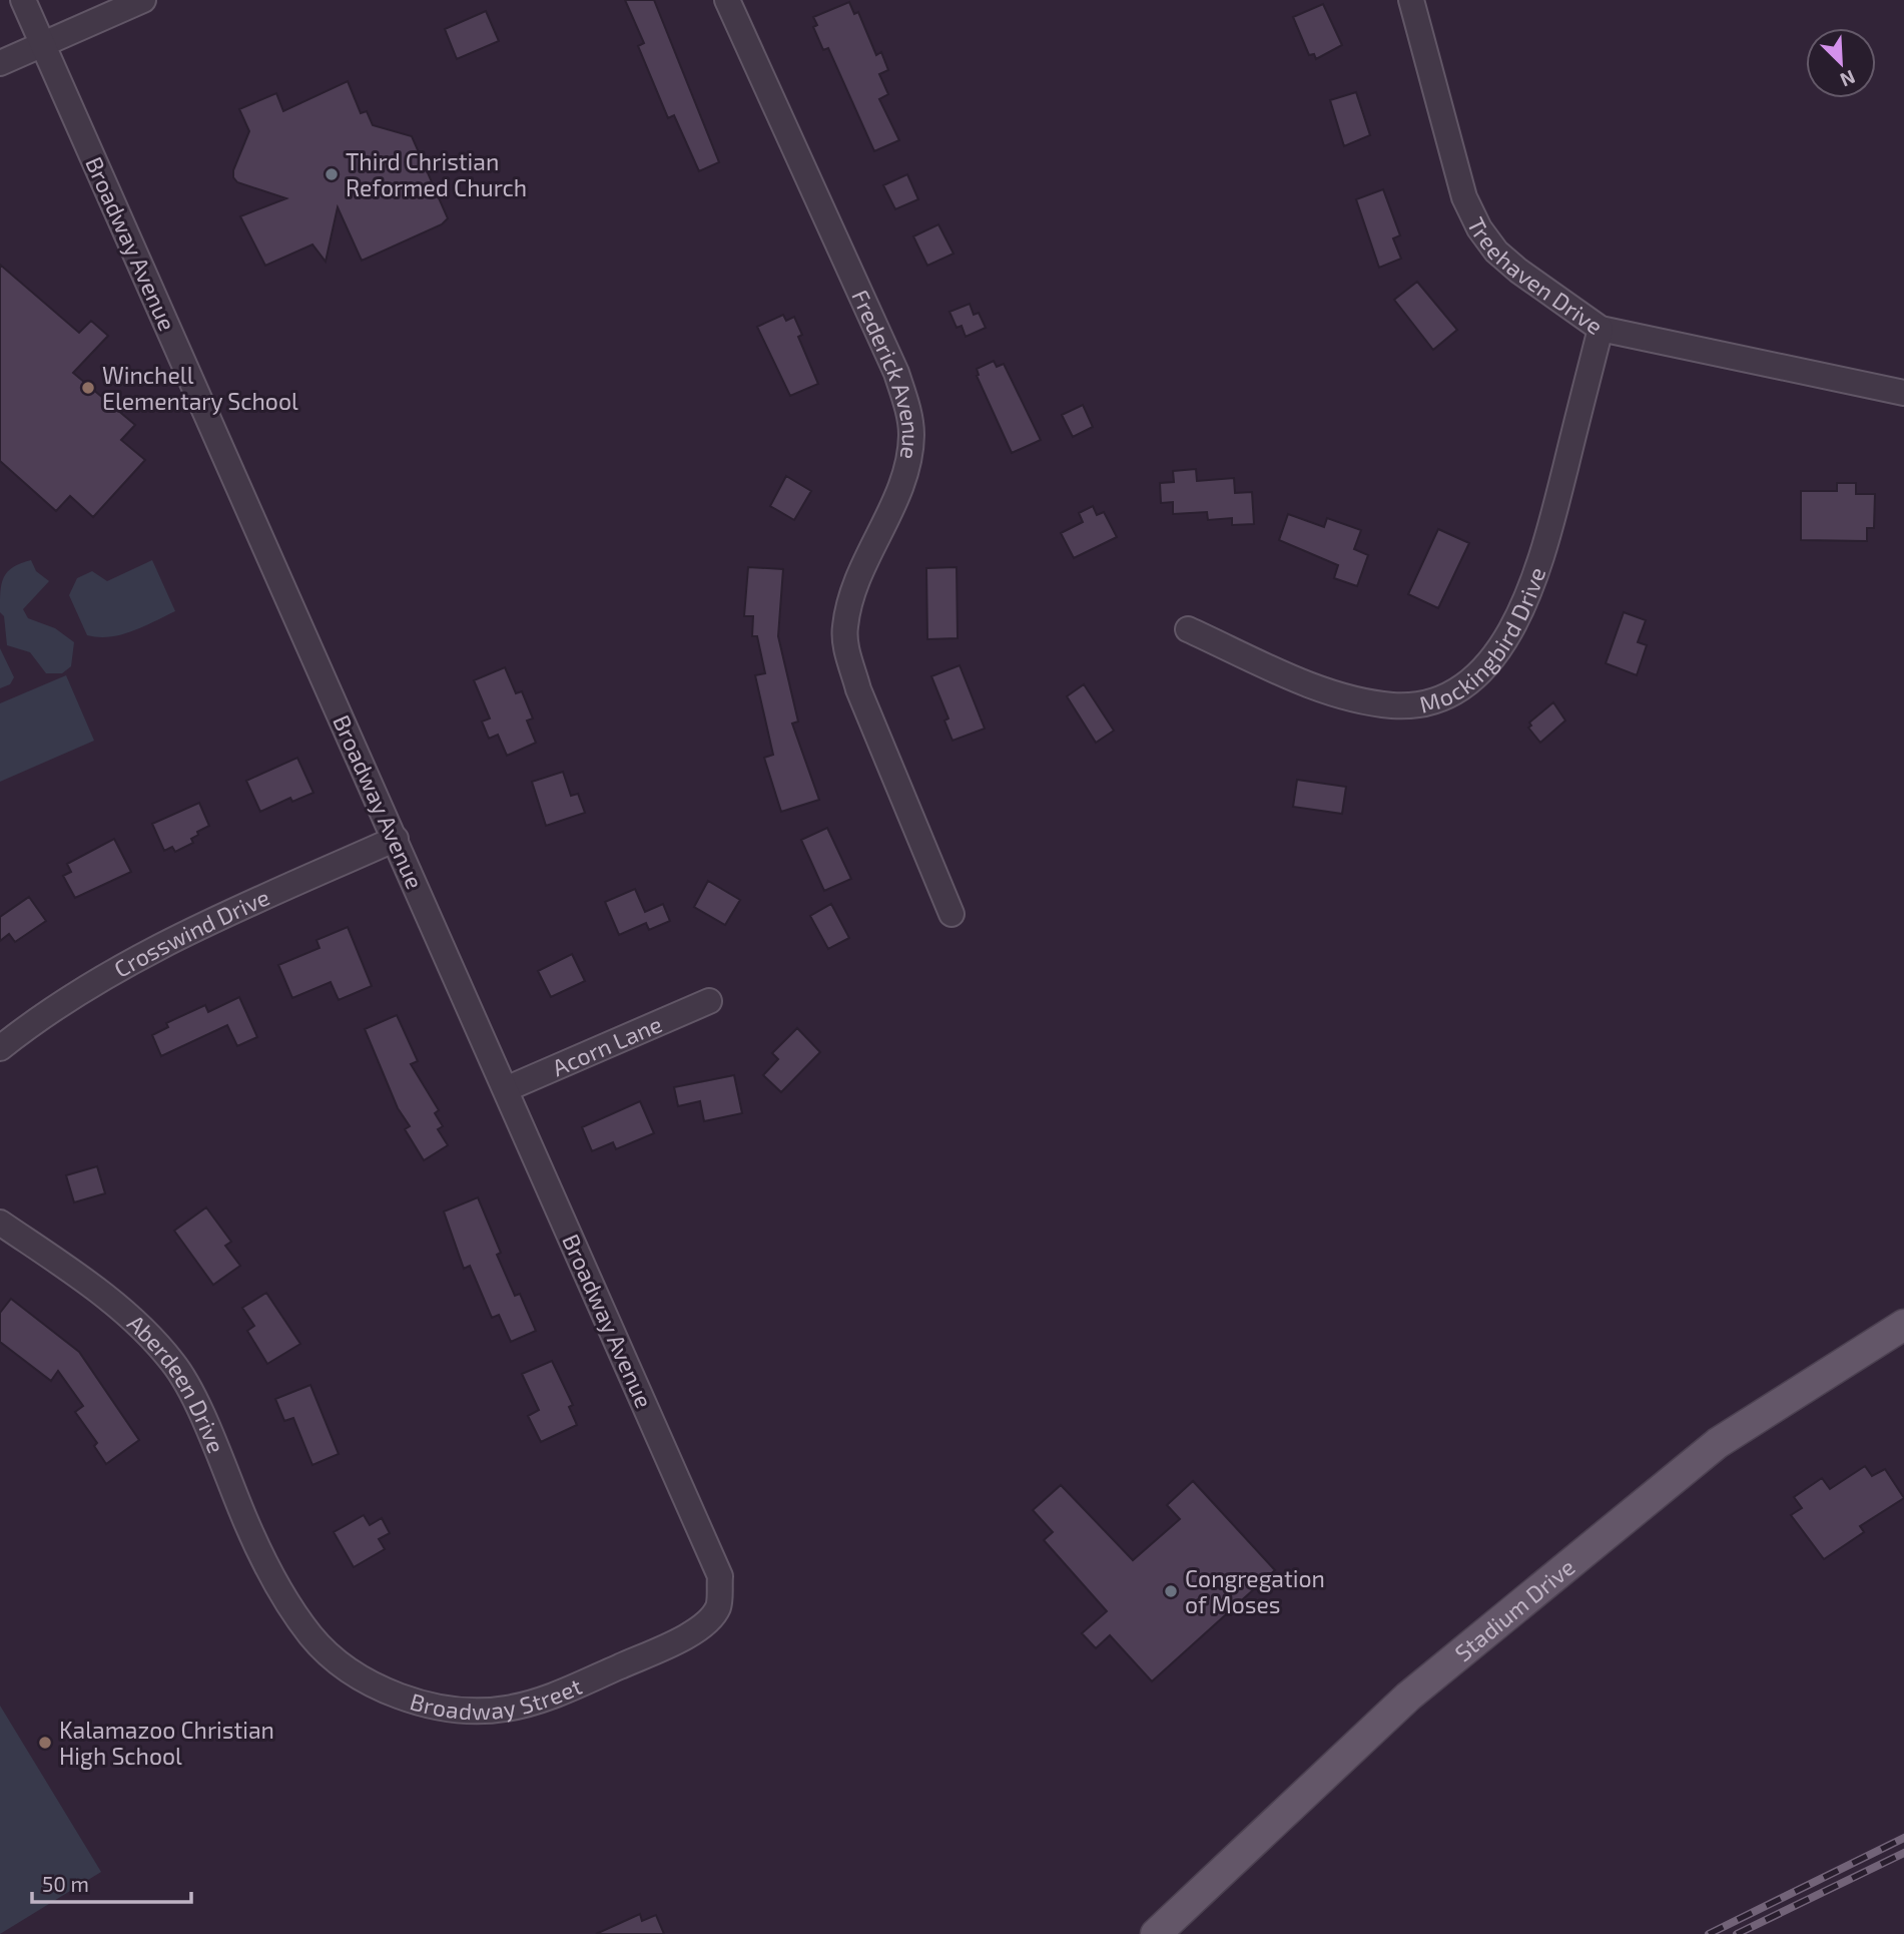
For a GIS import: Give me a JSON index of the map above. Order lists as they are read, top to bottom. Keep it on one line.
{"streets":{"main road":["Stadium Drive"],"street":["Broadway Avenue","Treehaven Drive","Frederick Avenue","Mockingbird Drive","Crosswind Drive","Acorn Lane","Aberdeen Drive","Broadway Street"]},"crossings":[["Broadway Avenue","Crosswind Drive"],["Broadway Avenue","Acorn Lane"],["Broadway Avenue","Broadway Street"],["Treehaven Drive","Mockingbird Drive"],["Aberdeen Drive","Broadway Street"]],"places":["Third Christian Reformed Church","Winchell Elementary School","Congregation of Moses","Kalamazoo Christian High School"],"scale_bar":"50 m","north":"bottom right"}
